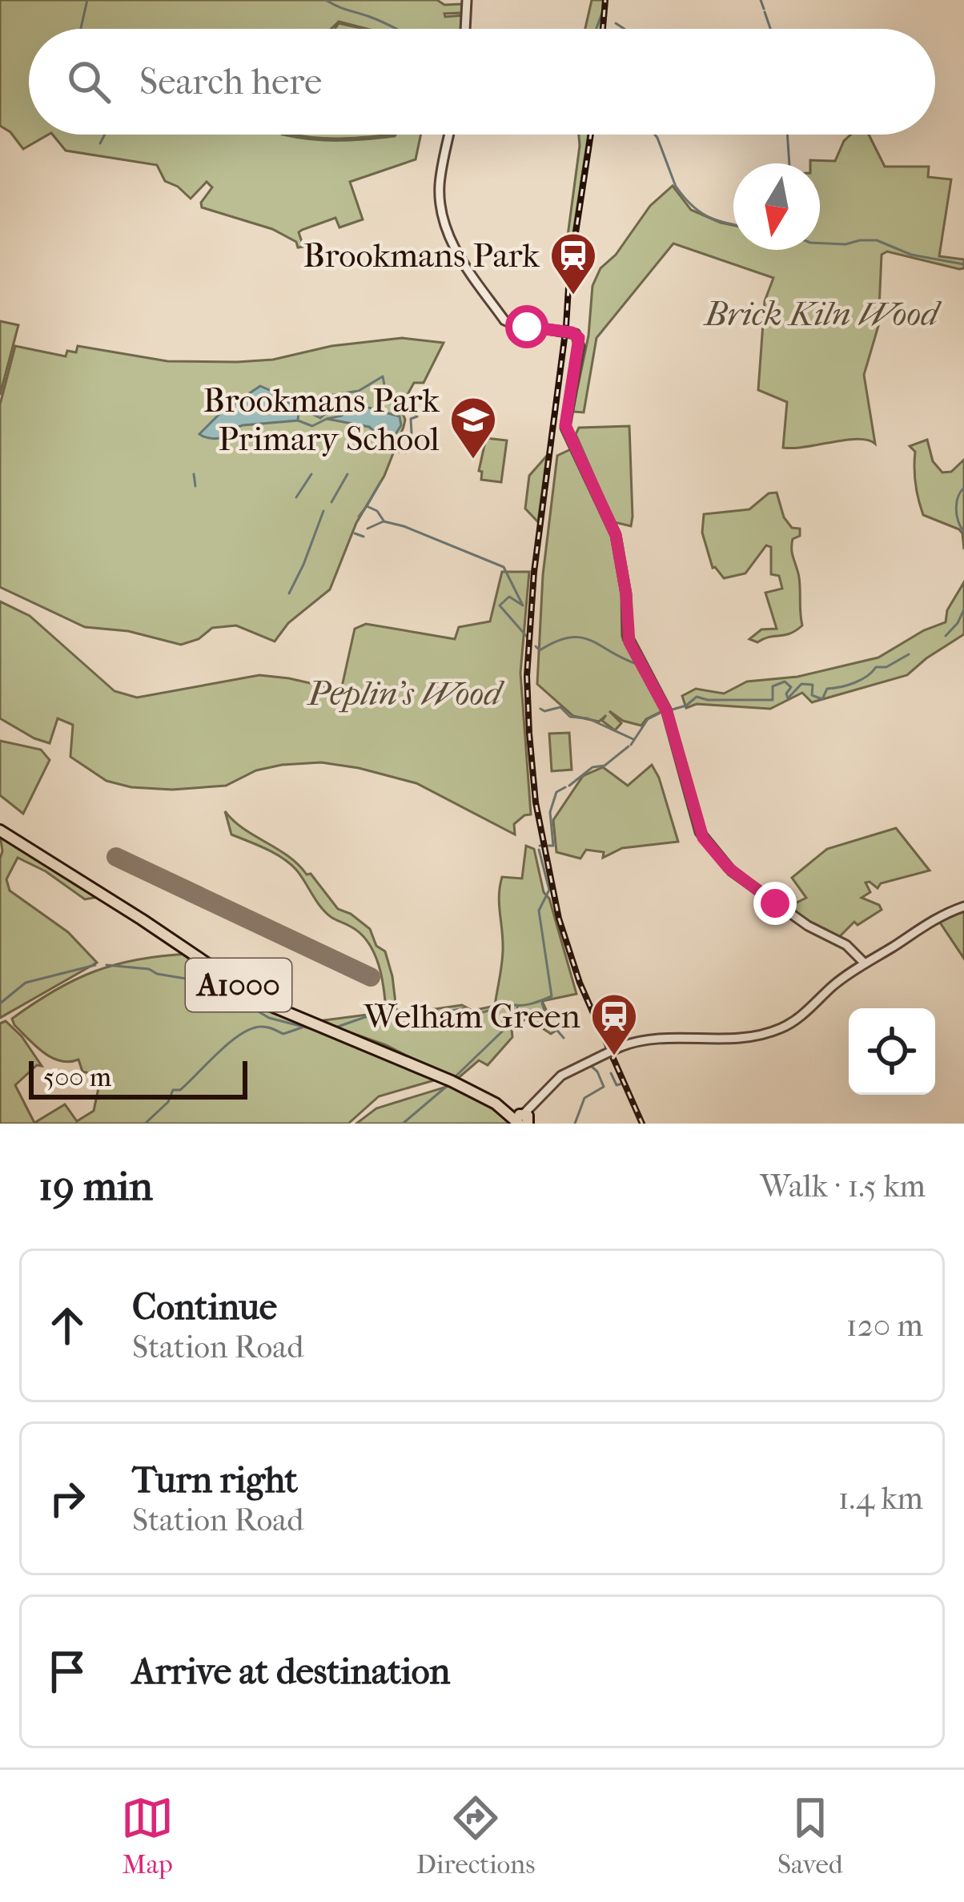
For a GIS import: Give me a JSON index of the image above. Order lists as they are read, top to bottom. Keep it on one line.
{"streets":{"main road":["A1000"]},"parks":["Brick Kiln Wood","Peplin's Wood"],"places":{"station":["Brookmans Park","Welham Green"],"school or university":["Brookmans Park Primary School"]},"scale_bar":"500 m","north":"bottom","page":{"search":"Search here","scale":"500 m","heading":["19 min","Walk · 1.5 km"],"list":[["Continue","Station Road","120 m"],["Turn right","Station Road","1.4 km"],"Arrive at destination"],"nav":["Map","Directions","Saved"]}}
